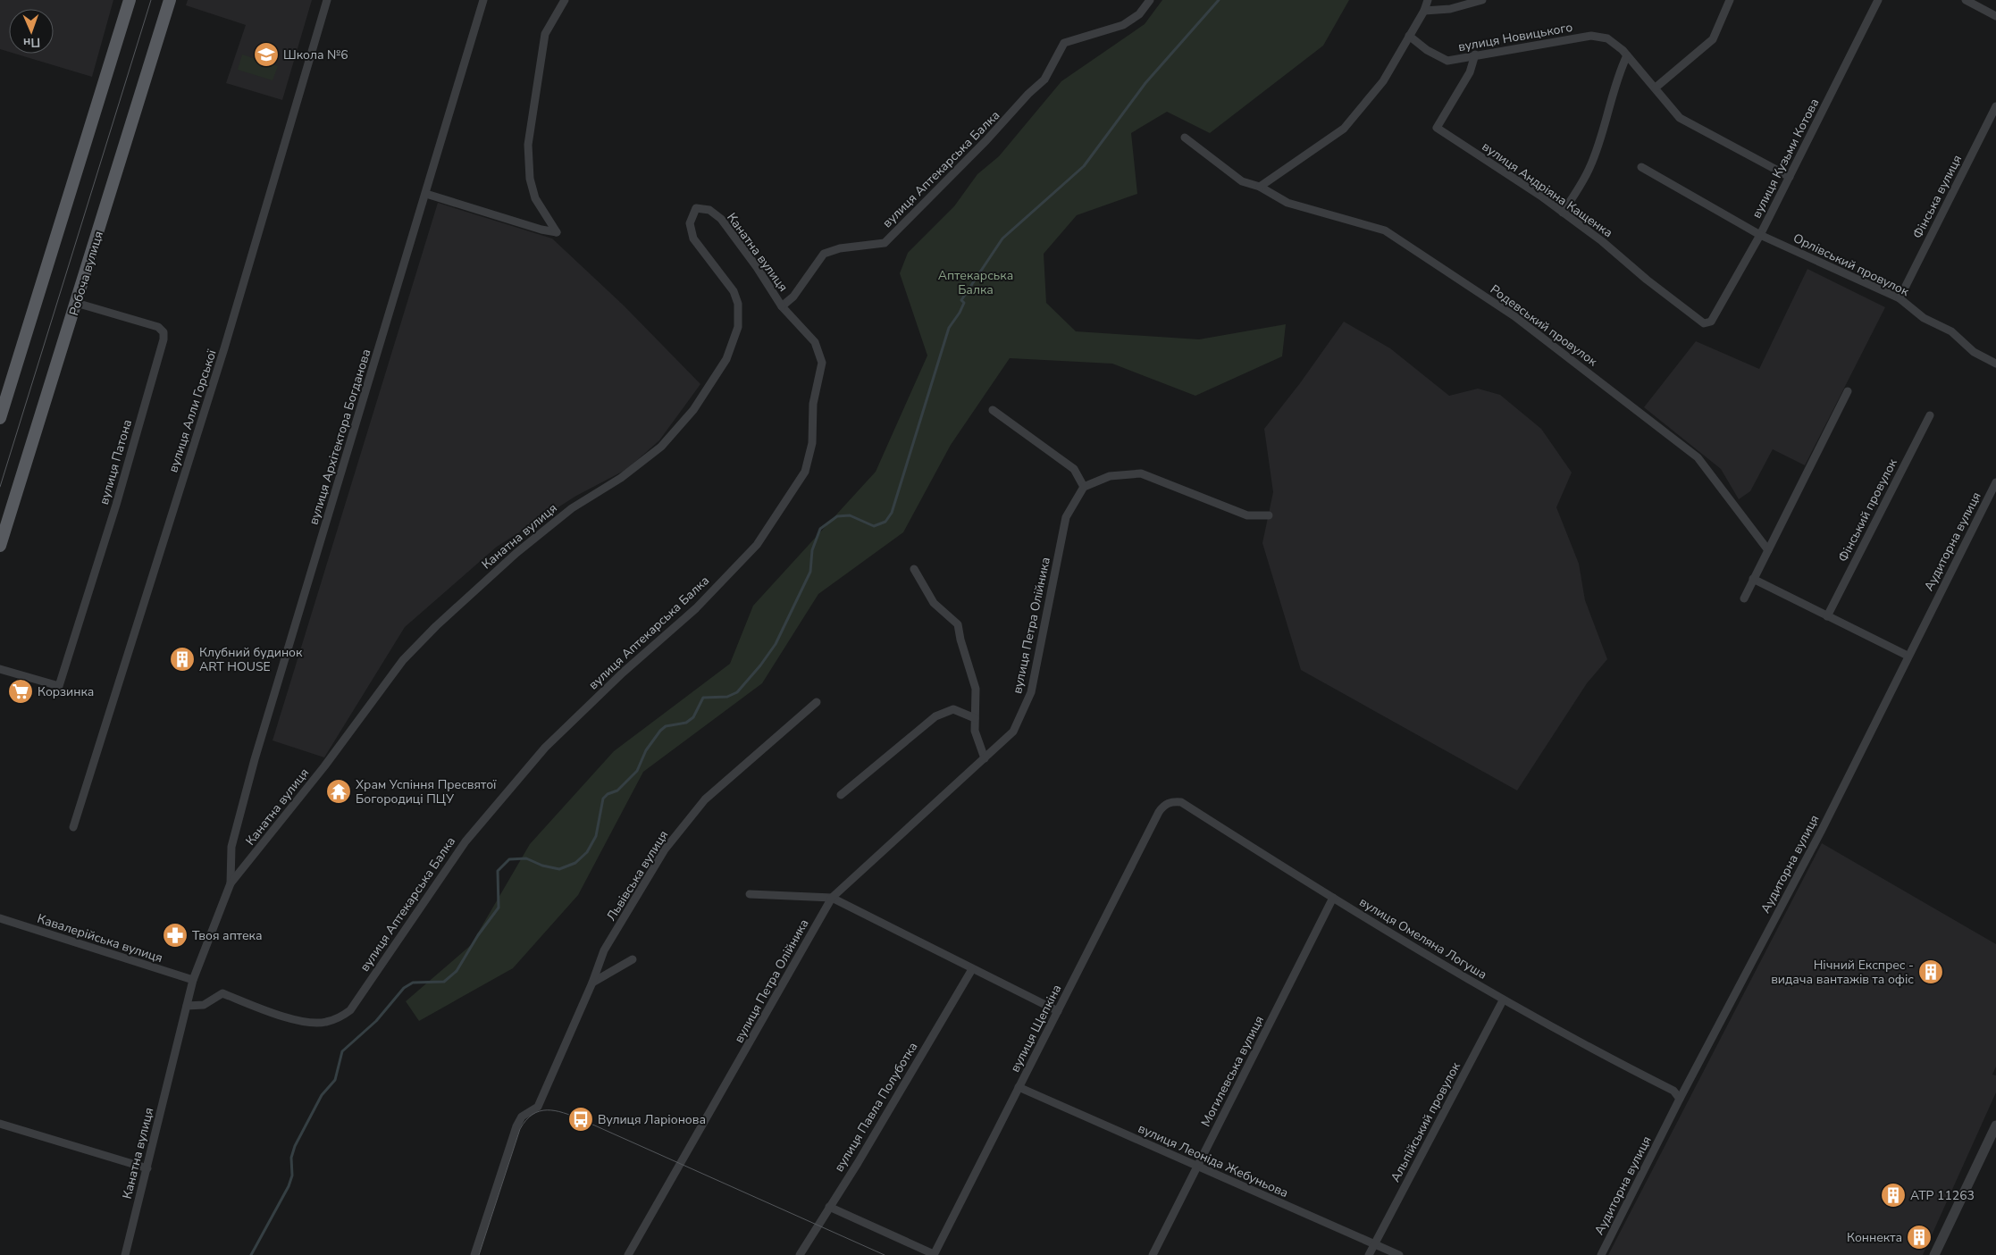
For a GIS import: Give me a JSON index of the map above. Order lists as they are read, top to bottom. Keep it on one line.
{"streets":{"main road":["Робоча вулиця"],"street":["вулиця Новицького","вулиця Кузьми Котова","вулиця Аптекарська Балка","вулиця Андріяна Кащенка","Фінська вулиця","Канатна вулиця","Орлівський провулок","Родевський провулок","вулиця Алли Горської","вулиця Архітектора Богданова","вулиця Патона","Фінський провулок","Аудиторна вулиця","вулиця Петра Олійника","Львівська вулиця","Кавалерійська вулиця","вулиця Омеляна Логуша","вулиця Щепкіна","Могилевська вулиця","вулиця Павла Полуботка","Альпійський провулок","вулиця Леоніда Жебуньова"]},"crossings":[["вулиця Новицького","вулиця Кузьми Котова"],["вулиця Новицького","вулиця Андріяна Кащенка"],["вулиця Кузьми Котова","вулиця Андріяна Кащенка"],["вулиця Кузьми Котова","Орлівський провулок"],["вулиця Аптекарська Балка","Канатна вулиця"],["Фінська вулиця","Орлівський провулок"],["Канатна вулиця","вулиця Архітектора Богданова"],["Канатна вулиця","Кавалерійська вулиця"],["Робоча вулиця","вулиця Патона"],["Аудиторна вулиця","вулиця Омеляна Логуша"],["вулиця Омеляна Логуша","вулиця Щепкіна"],["вулиця Омеляна Логуша","Могилевська вулиця"],["вулиця Омеляна Логуша","Альпійський провулок"],["вулиця Щепкіна","вулиця Леоніда Жебуньова"],["Могилевська вулиця","вулиця Леоніда Жебуньова"],["Альпійський провулок","вулиця Леоніда Жебуньова"]],"parks":["Аптекарська Балка"],"places":{"school or university":["Школа №6"],"building":["Клубний будинок ART HOUSE","Нічний Експрес - видача вантажів та офіс","ATP 11263","Коннекта"],"supermarket":["Корзинка"],"temple":["Храм Успіння Пресвятої Богородиці ПЦУ"],"pharmacy":["Твоя аптека"],"bus stop":["Вулиця Ларіонова"]},"north":"bottom"}
